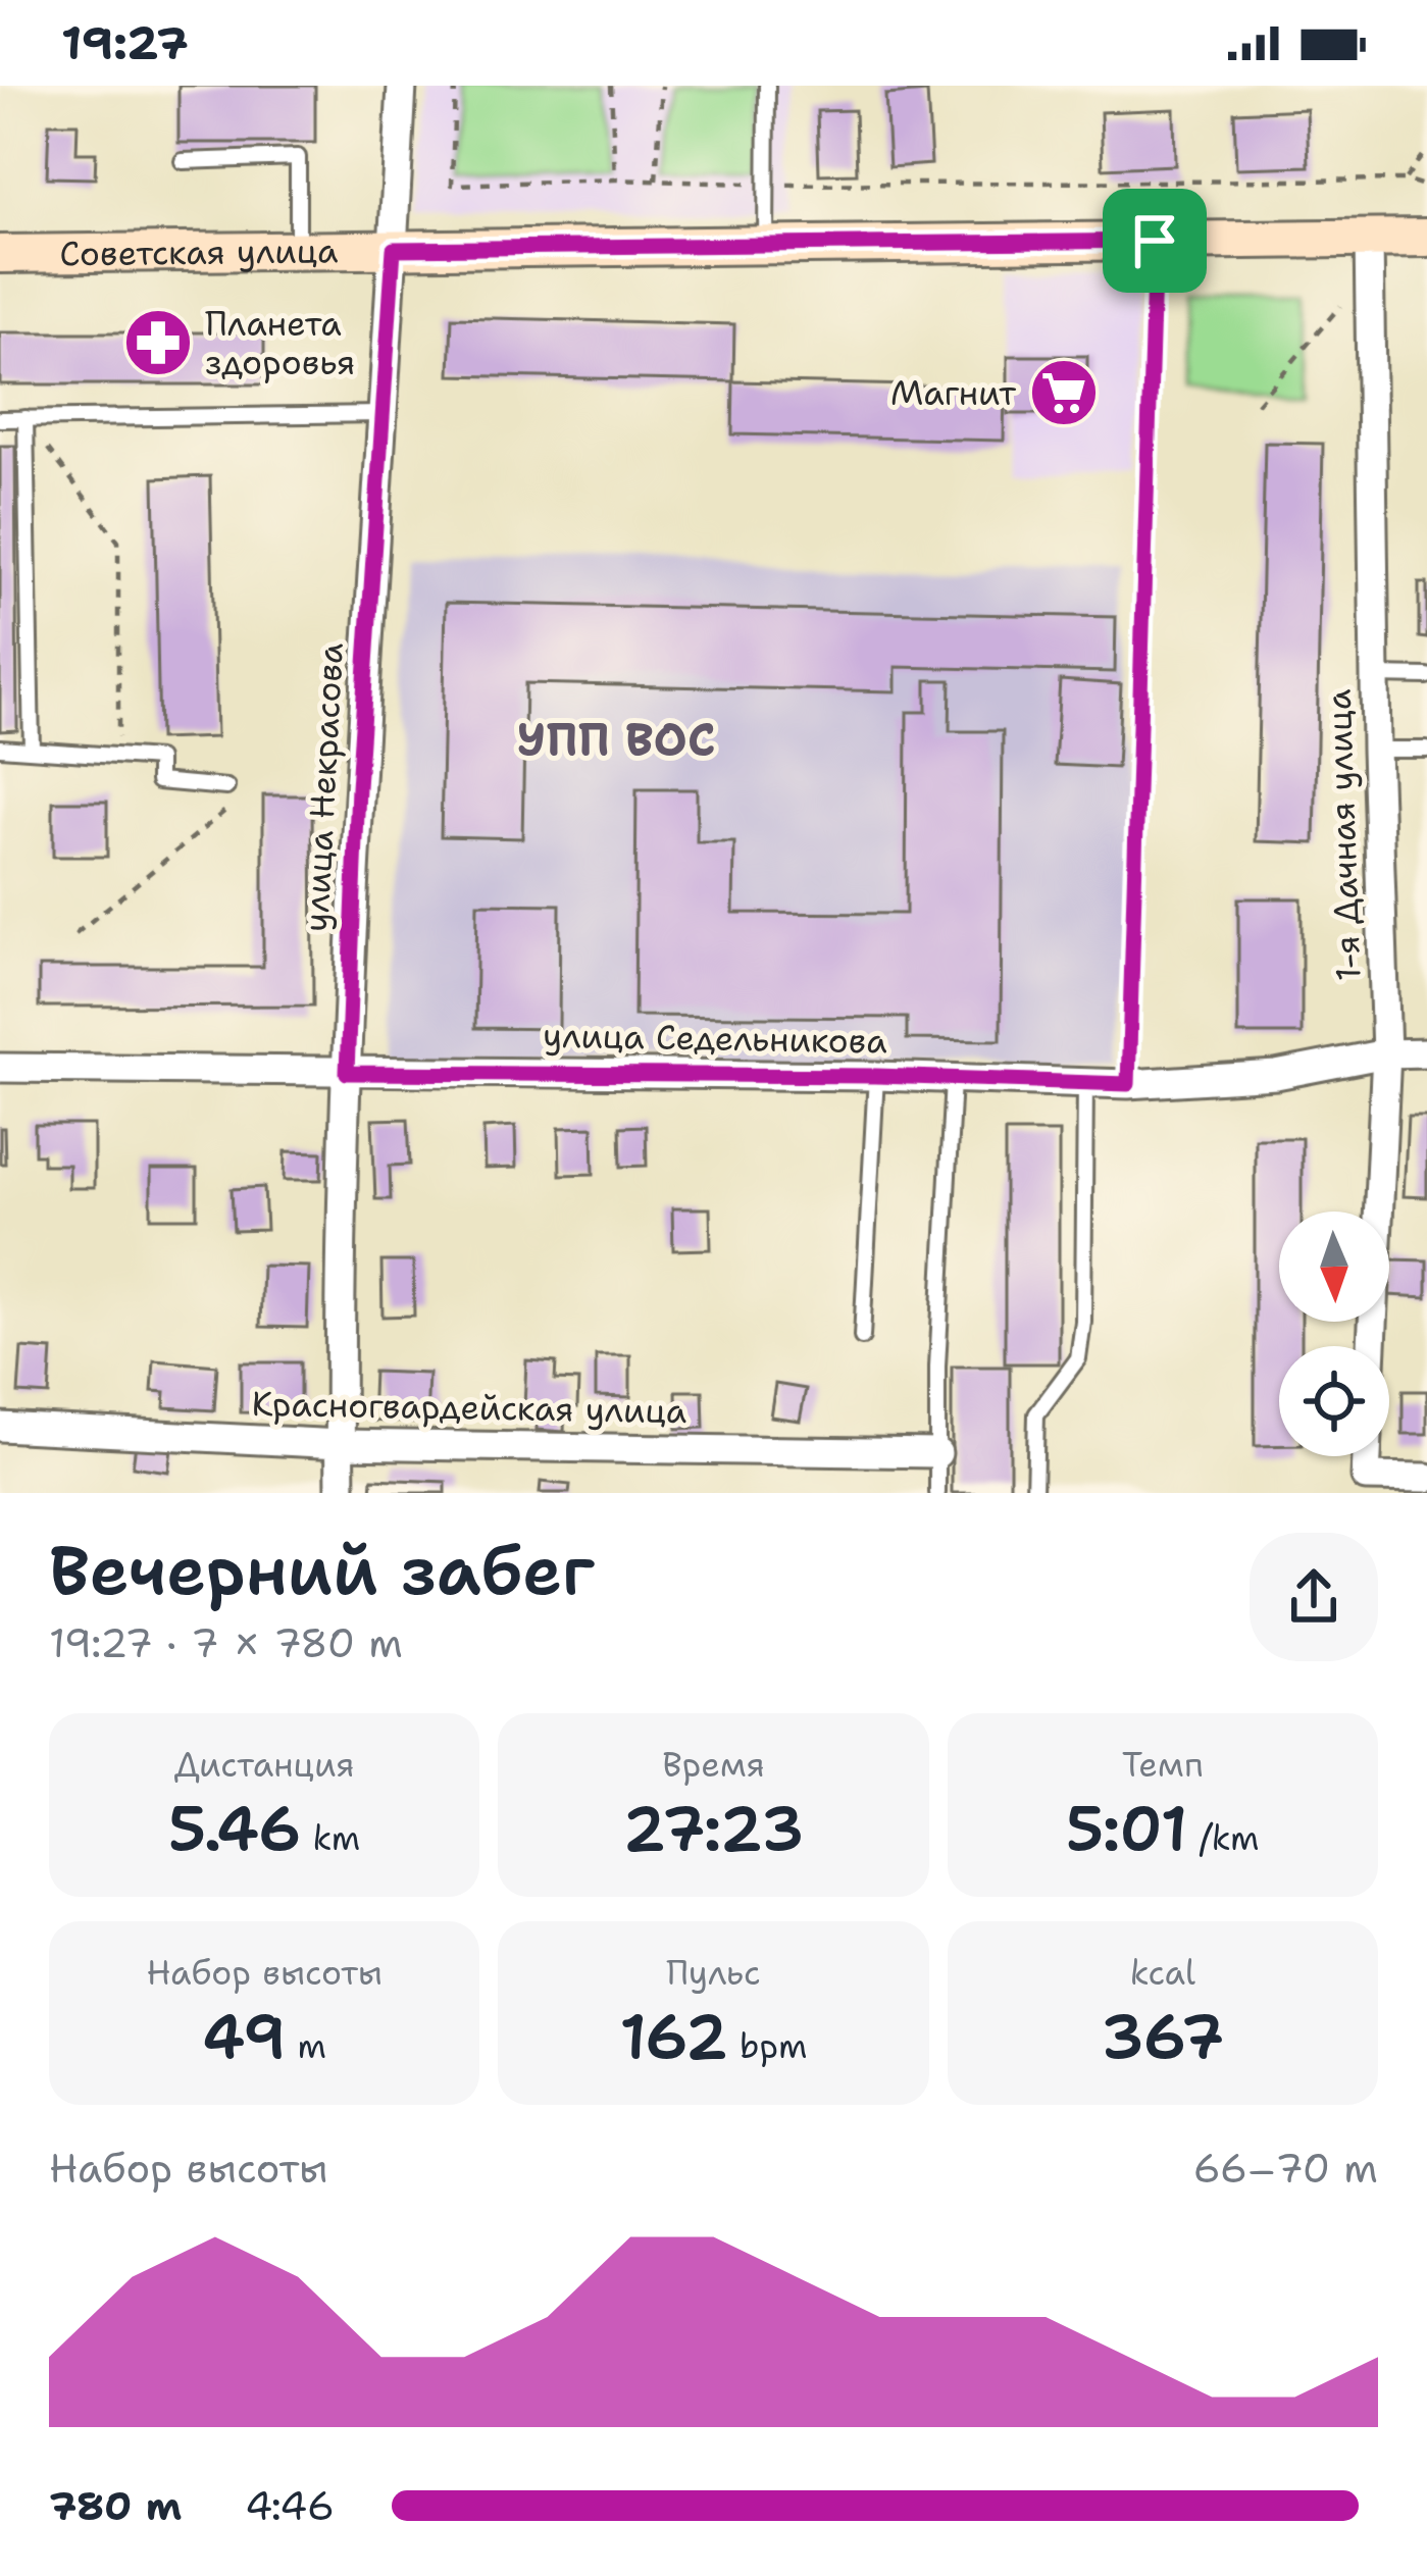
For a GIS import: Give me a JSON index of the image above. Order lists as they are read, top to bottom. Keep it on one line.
{"streets":{"main road":["Советская улица"],"street":["улица Некрасова","1-я Дачная улица","улица Седельникова","Красногвардейская улица"]},"crossings":[["Советская улица","улица Некрасова"],["Советская улица","1-я Дачная улица"],["улица Некрасова","улица Седельникова"],["улица Некрасова","Красногвардейская улица"],["1-я Дачная улица","улица Седельникова"]],"districts":["УПП ВОС"],"places":{"pharmacy":["Планета здоровья"],"supermarket":["Магнит"]},"north":"bottom","page":{"status":"19:27","heading":["Вечерний забег","19:27 · 7 × 780 m"],"stats":[["Дистанция","5.46 km"],["Время","27:23"],["Темп","5:01 /km"],["Набор высоты","49 m"],["Пульс","162 bpm"],["kcal","367"]],"chart":["Набор высоты","66–70 m"],"list":[{"name":"780 m","note":"4:46"}]}}
